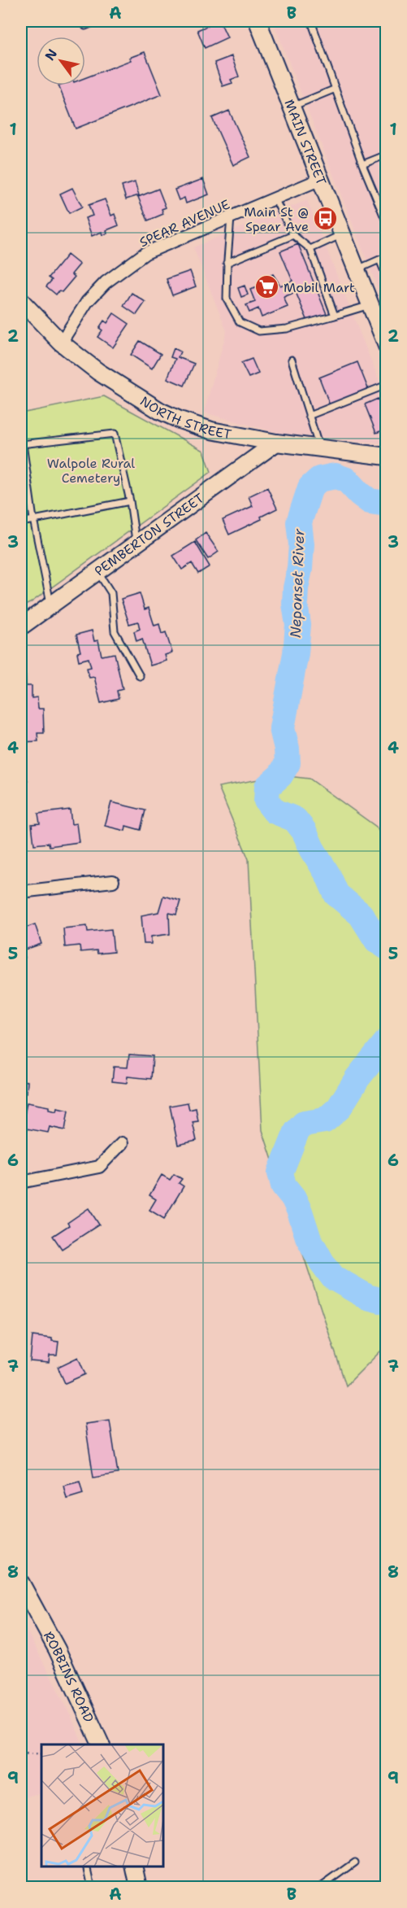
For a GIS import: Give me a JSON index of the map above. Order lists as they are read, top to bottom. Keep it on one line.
{"streets":{"street":["MAIN STREET","SPEAR AVENUE","NORTH STREET","PEMBERTON STREET","ROBBINS ROAD"]},"crossings":[["MAIN STREET","SPEAR AVENUE"],["SPEAR AVENUE","NORTH STREET"],["NORTH STREET","PEMBERTON STREET"]],"water":["Neponset River"],"parks":["Walpole Rural Cemetery"],"places":{"bus stop":["Main St @ Spear Ave"],"supermarket":["Mobil Mart"]},"north":"top left","grid":{"columns":["A","B"],"rows":["1","2","3","4","5","6","7","8","9"]}}
